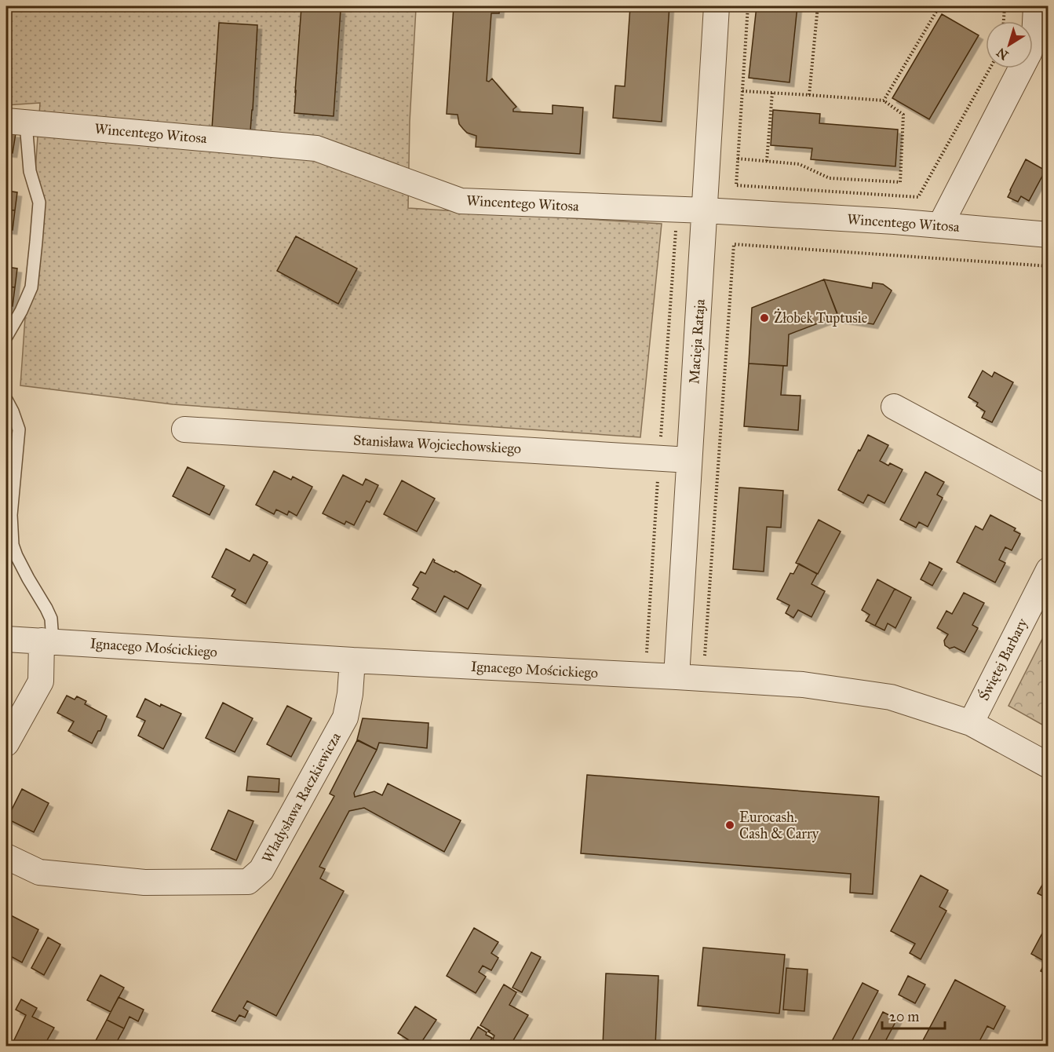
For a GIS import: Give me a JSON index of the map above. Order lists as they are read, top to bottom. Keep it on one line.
{"streets":{"street":["Wincentego Witosa","Macieja Rataja","Stanisława Wojciechowskiego","Ignacego Mościckiego","Świętej Barbary","Władysława Raczkiewicza"]},"crossings":[["Wincentego Witosa","Macieja Rataja"],["Macieja Rataja","Stanisława Wojciechowskiego"],["Macieja Rataja","Ignacego Mościckiego"],["Ignacego Mościckiego","Świętej Barbary"],["Ignacego Mościckiego","Władysława Raczkiewicza"]],"places":["Żłobek Tuptusie","Eurocash. Cash & Carry"],"scale_bar":"20 m","north":"bottom left"}
